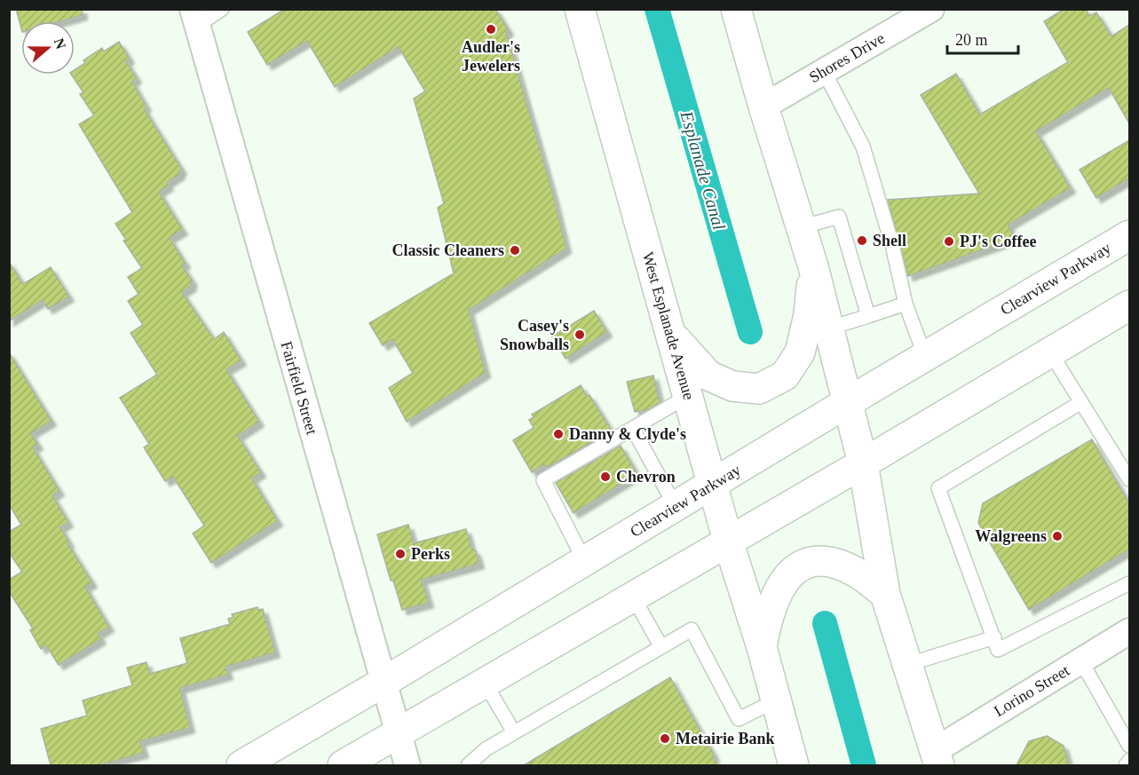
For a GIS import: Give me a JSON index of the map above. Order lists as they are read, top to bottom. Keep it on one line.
{"streets":{"main road":["Clearview Parkway","West Esplanade Avenue"],"street":["Shores Drive","Fairfield Street","Lorino Street"]},"crossings":[["Clearview Parkway","West Esplanade Avenue"],["Clearview Parkway","Fairfield Street"]],"water":["Esplanade Canal"],"places":["Audler's Jewelers","Shell","PJ's Coffee","Classic Cleaners","Casey's Snowballs","Danny & Clyde's","Chevron","Walgreens","Perks","Metairie Bank"],"scale_bar":"20 m","north":"right"}
